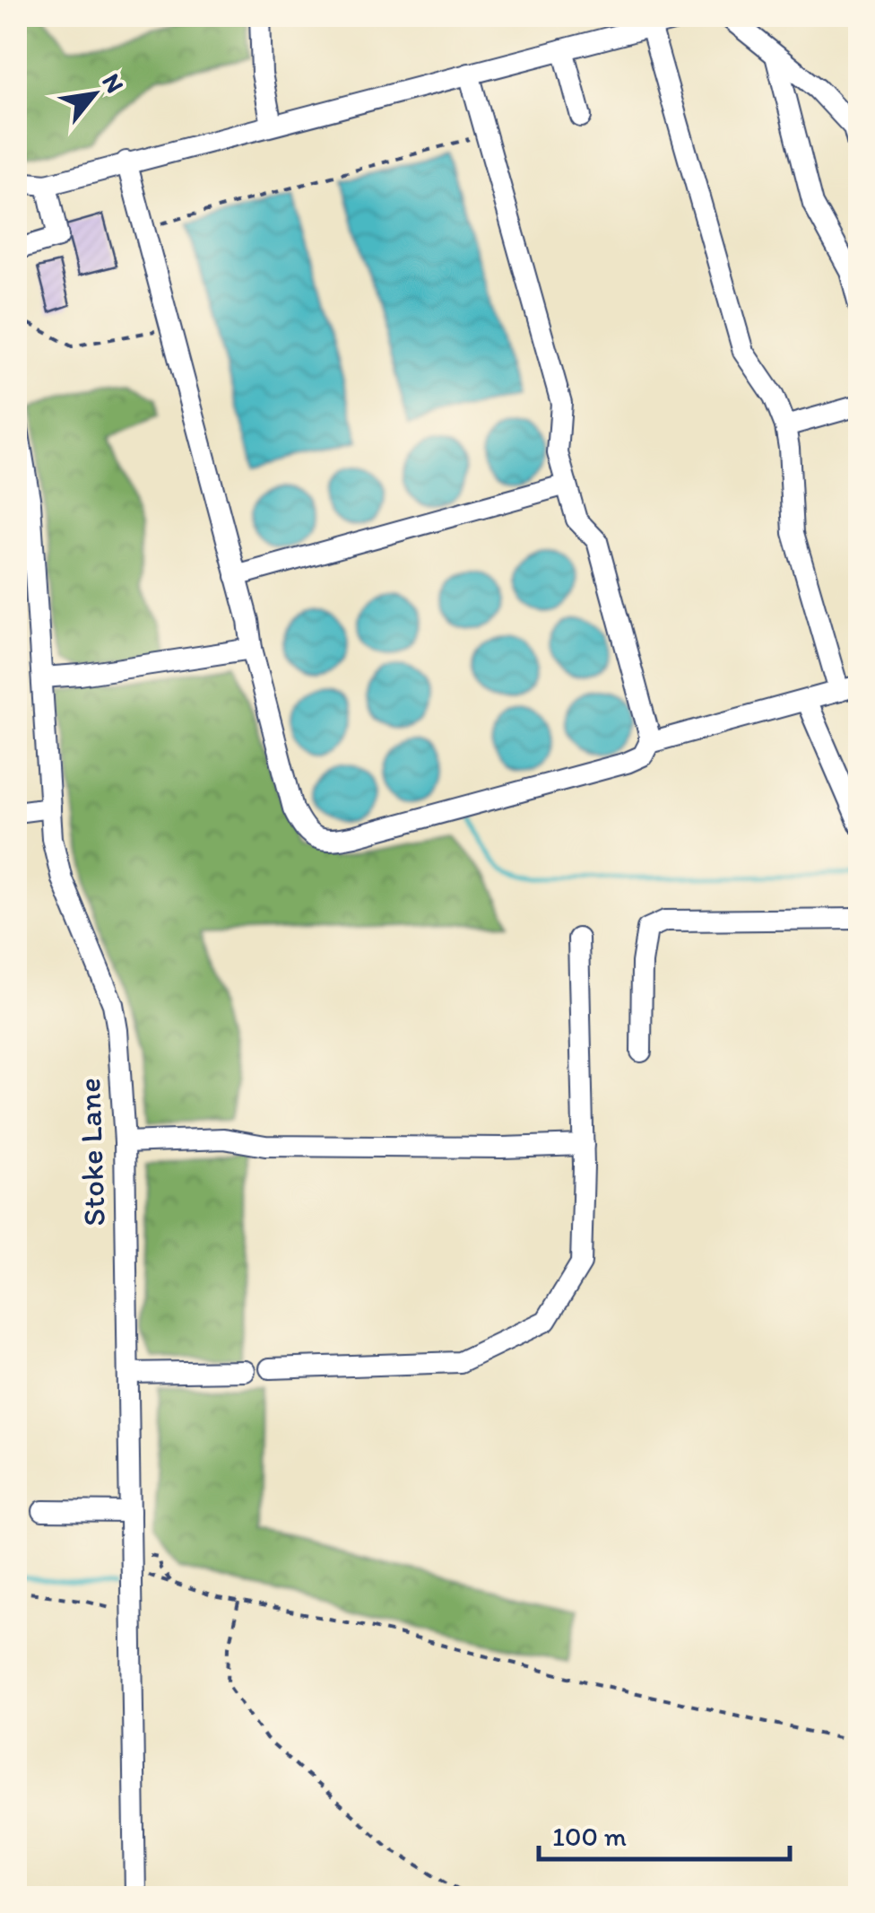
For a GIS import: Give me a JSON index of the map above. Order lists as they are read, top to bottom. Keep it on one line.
{"streets":{"street":["Stoke Lane"]},"scale_bar":"100 m","north":"top right"}
